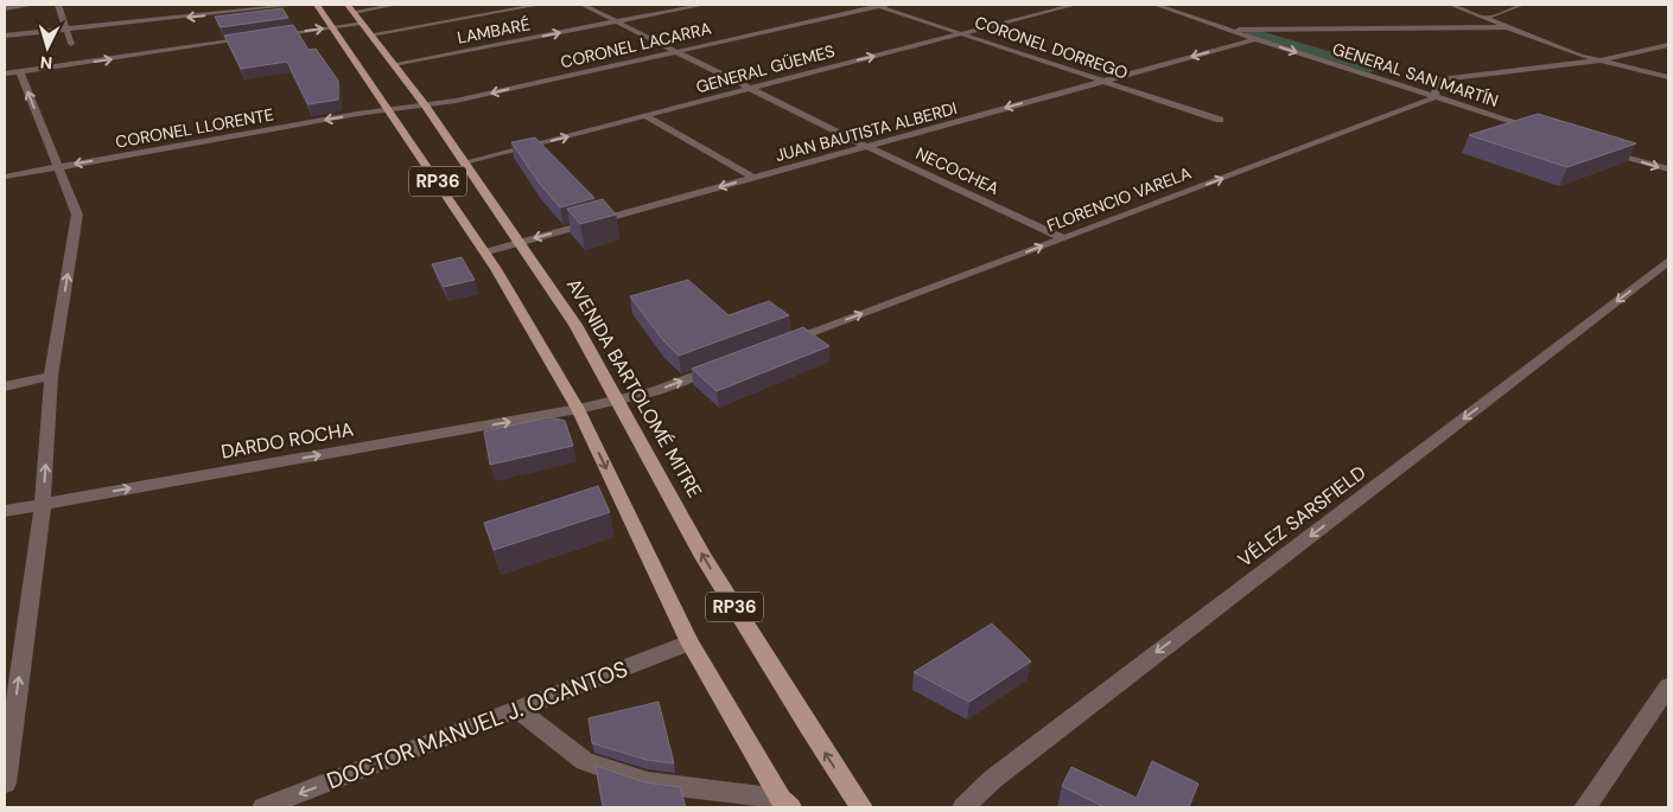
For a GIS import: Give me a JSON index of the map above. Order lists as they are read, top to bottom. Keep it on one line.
{"streets":{"main road":["RP36","AVENIDA BARTOLOMÉ MITRE"],"street":["LAMBARÉ","CORONEL LACARRA","CORONEL DORREGO","GENERAL GÜEMES","GENERAL SAN MARTÍN","CORONEL LLORENTE","JUAN BAUTISTA ALBERDI","NECOCHEA","FLORENCIO VARELA","DARDO ROCHA","VÉLEZ SARSFIELD","DOCTOR MANUEL J. OCANTOS"]},"crossings":[["LAMBARÉ","NECOCHEA"],["LAMBARÉ","AVENIDA BARTOLOMÉ MITRE"],["CORONEL LACARRA","CORONEL DORREGO"],["CORONEL LACARRA","CORONEL LLORENTE"],["CORONEL LACARRA","NECOCHEA"],["CORONEL LACARRA","RP36"],["CORONEL LACARRA","AVENIDA BARTOLOMÉ MITRE"],["CORONEL DORREGO","GENERAL GÜEMES"],["CORONEL DORREGO","JUAN BAUTISTA ALBERDI"],["GENERAL GÜEMES","NECOCHEA"],["GENERAL GÜEMES","AVENIDA BARTOLOMÉ MITRE"],["GENERAL SAN MARTÍN","JUAN BAUTISTA ALBERDI"],["GENERAL SAN MARTÍN","FLORENCIO VARELA"],["CORONEL LLORENTE","RP36"],["JUAN BAUTISTA ALBERDI","NECOCHEA"],["JUAN BAUTISTA ALBERDI","RP36"],["JUAN BAUTISTA ALBERDI","AVENIDA BARTOLOMÉ MITRE"],["NECOCHEA","FLORENCIO VARELA"],["RP36","DARDO ROCHA"],["RP36","DOCTOR MANUEL J. OCANTOS"]],"one_way":["GENERAL GÜEMES","JUAN BAUTISTA ALBERDI","FLORENCIO VARELA","DARDO ROCHA","VÉLEZ SARSFIELD","DOCTOR MANUEL J. OCANTOS"],"north":"bottom"}
